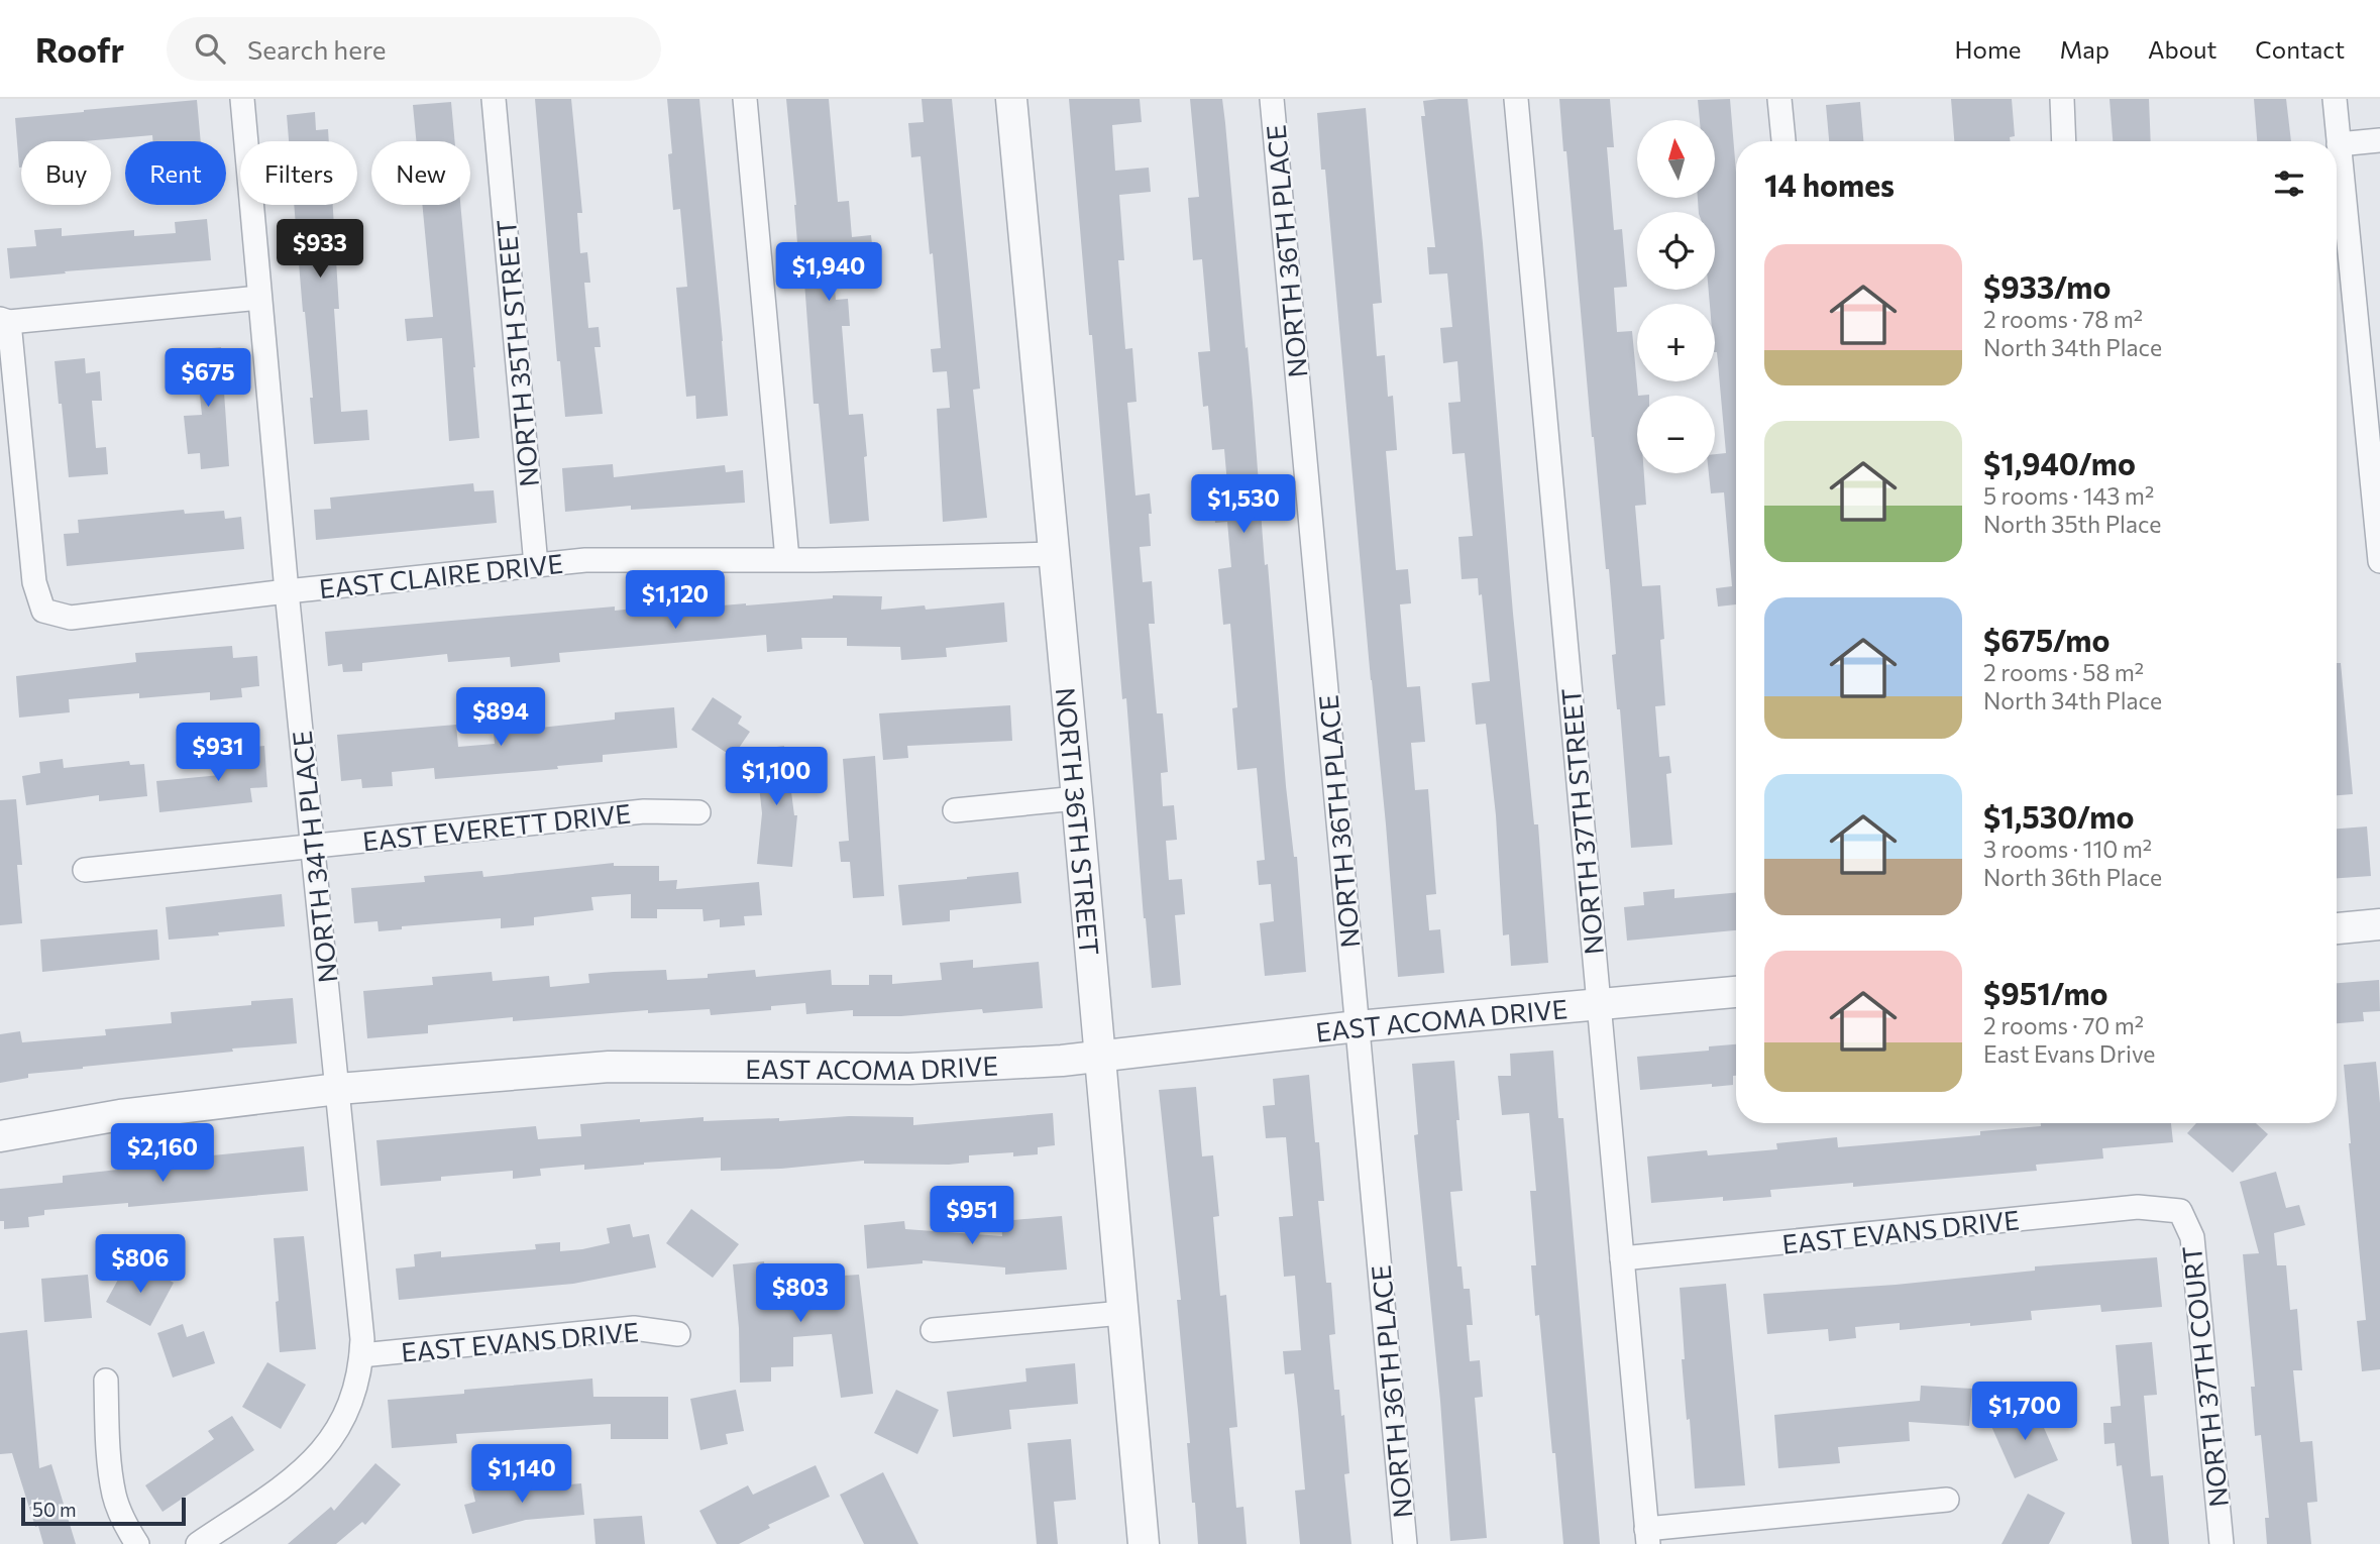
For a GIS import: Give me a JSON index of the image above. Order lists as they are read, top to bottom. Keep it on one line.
{"streets":{"street":["NORTH 36TH PLACE","NORTH 35TH STREET","EAST CLAIRE DRIVE","NORTH 36TH STREET","NORTH 37TH STREET","EAST EVERETT DRIVE","NORTH 34TH PLACE","EAST ACOMA DRIVE","EAST EVANS DRIVE","NORTH 37TH COURT"]},"crossings":[["NORTH 36TH PLACE","EAST ACOMA DRIVE"],["NORTH 35TH STREET","EAST CLAIRE DRIVE"],["EAST CLAIRE DRIVE","NORTH 36TH STREET"],["EAST CLAIRE DRIVE","NORTH 34TH PLACE"],["NORTH 36TH STREET","EAST ACOMA DRIVE"],["NORTH 37TH STREET","EAST ACOMA DRIVE"],["NORTH 37TH STREET","EAST EVANS DRIVE"],["EAST EVERETT DRIVE","NORTH 34TH PLACE"],["NORTH 34TH PLACE","EAST ACOMA DRIVE"],["NORTH 34TH PLACE","EAST EVANS DRIVE"],["EAST EVANS DRIVE","NORTH 37TH COURT"]],"scale_bar":"50 m","north":"top","page":{"header":"Roofr","search":"Search here","nav":["Home","Map","About","Contact"],"map_buttons":["+","−"],"chip":["Buy","Rent","Filters","New"],"heading":"14 homes","price":["$933","$1,940","$675","$1,530","$1,120","$894","$931","$1,100","$2,160","$951","$806","$803","$1,700","$1,140"],"list":[{"name":"$933/mo","note":"2 rooms · 78 m² · North 34th Place"},{"name":"$1,940/mo","note":"5 rooms · 143 m² · North 35th Place"},{"name":"$675/mo","note":"2 rooms · 58 m² · North 34th Place"},{"name":"$1,530/mo","note":"3 rooms · 110 m² · North 36th Place"},{"name":"$951/mo","note":"2 rooms · 70 m² · East Evans Drive"}],"scale":"50 m"}}
